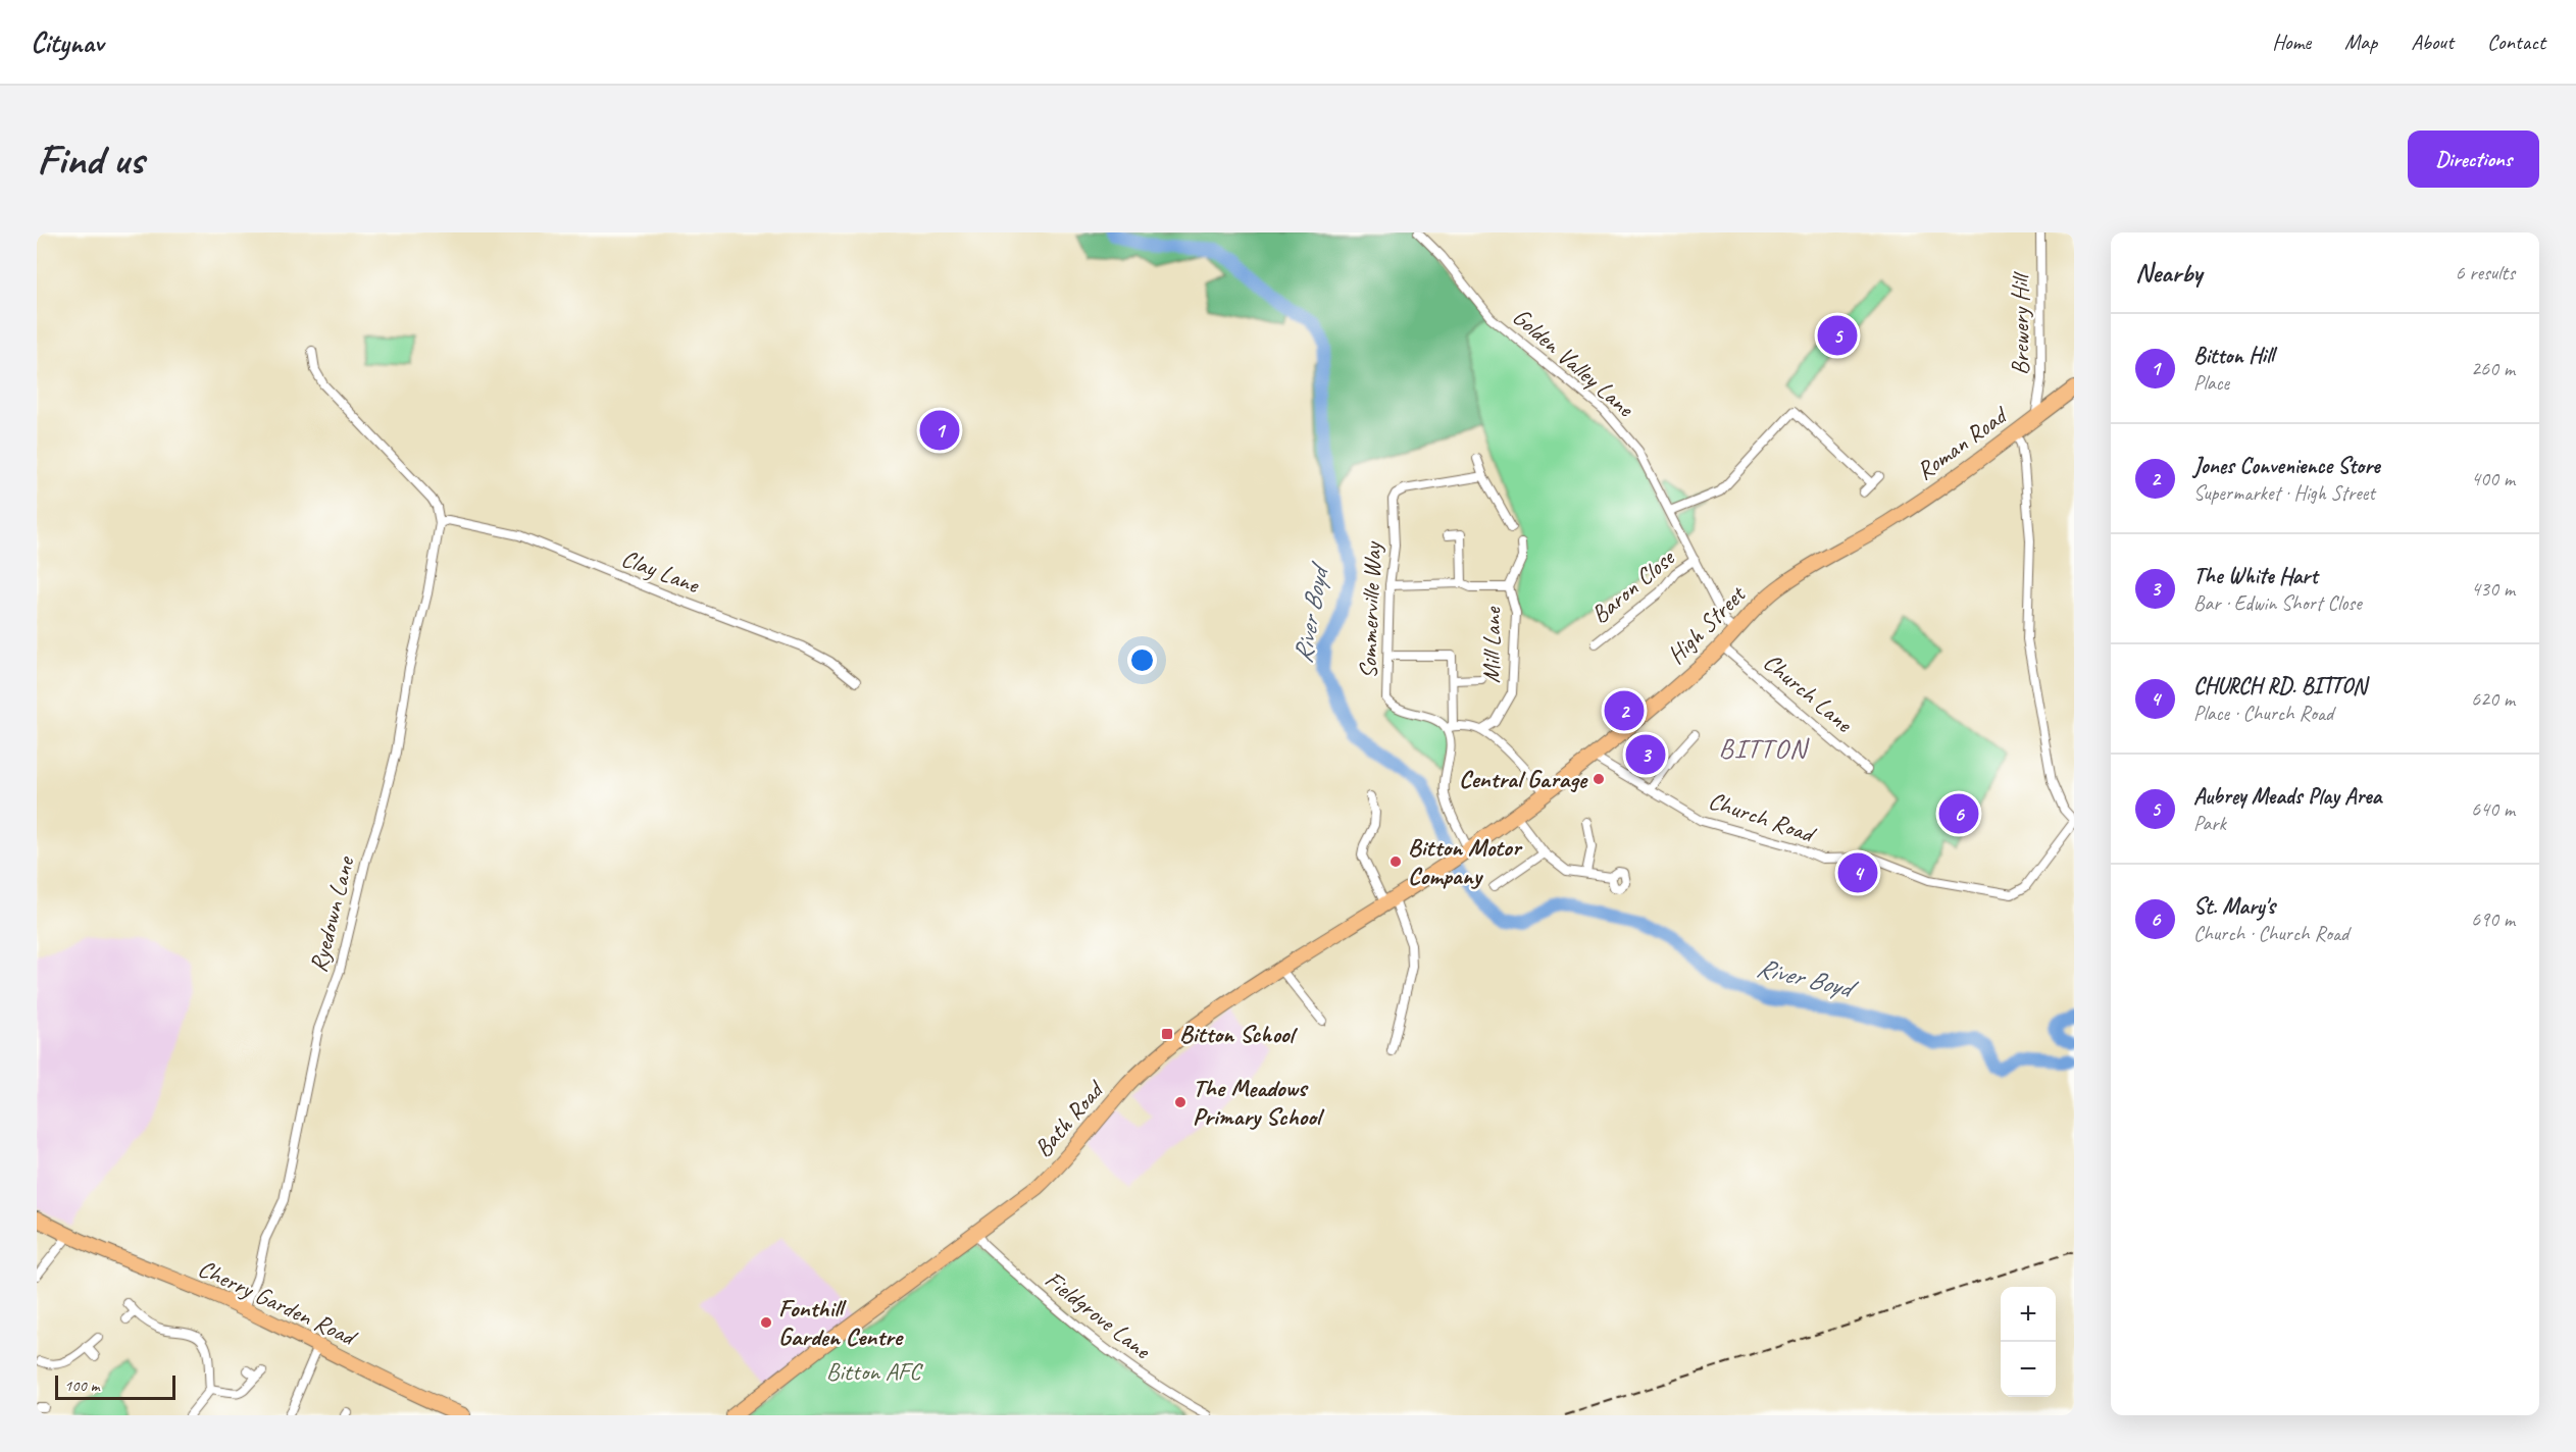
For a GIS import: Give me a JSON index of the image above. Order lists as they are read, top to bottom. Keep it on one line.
{"streets":{"main road":["Roman Road","High Street","Bath Road","Cherry Garden Road"],"street":["Brewery Hill","Golden Valley Lane","Clay Lane","Baron Close","Sommerville Way","Mill Lane","Church Lane","Church Road","Ryedown Lane","Fieldgrove Lane"]},"crossings":[["Brewery Hill","Roman Road"],["Golden Valley Lane","Baron Close"],["Golden Valley Lane","High Street"],["Roman Road","High Street"],["Roman Road","Church Road"],["Clay Lane","Ryedown Lane"],["Sommerville Way","Mill Lane"],["High Street","Church Lane"],["High Street","Church Road"],["Ryedown Lane","Cherry Garden Road"],["Bath Road","Fieldgrove Lane"]],"districts":["BITTON"],"water":["River Boyd"],"parks":["Bitton AFC"],"places":{"other":["Central Garage","Bitton Motor Company","The Meadows Primary School","Fonthill Garden Centre"],"transit":["Bitton School"]},"scale_bar":"100 m","page":{"header":"Citynav","nav":["Home","Map","About","Contact"],"buttons":"Directions","title":"Find us","heading":["Nearby","6 results"],"list":[{"mark":"1","name":"Bitton Hill","note":"Place","value":"260 m"},{"mark":"2","name":"Jones Convenience Store","note":"Supermarket · High Street","value":"400 m"},{"mark":"3","name":"The White Hart","note":"Bar · Edwin Short Close","value":"430 m"},{"mark":"4","name":"CHURCH RD. BITTON","note":"Place · Church Road","value":"620 m"},{"mark":"5","name":"Aubrey Meads Play Area","note":"Park","value":"640 m"},{"mark":"6","name":"St. Mary's","note":"Church · Church Road","value":"690 m"}],"pins":["5","1","2","3","6","4"],"map_buttons":["+","−"],"scale":"100 m"}}
